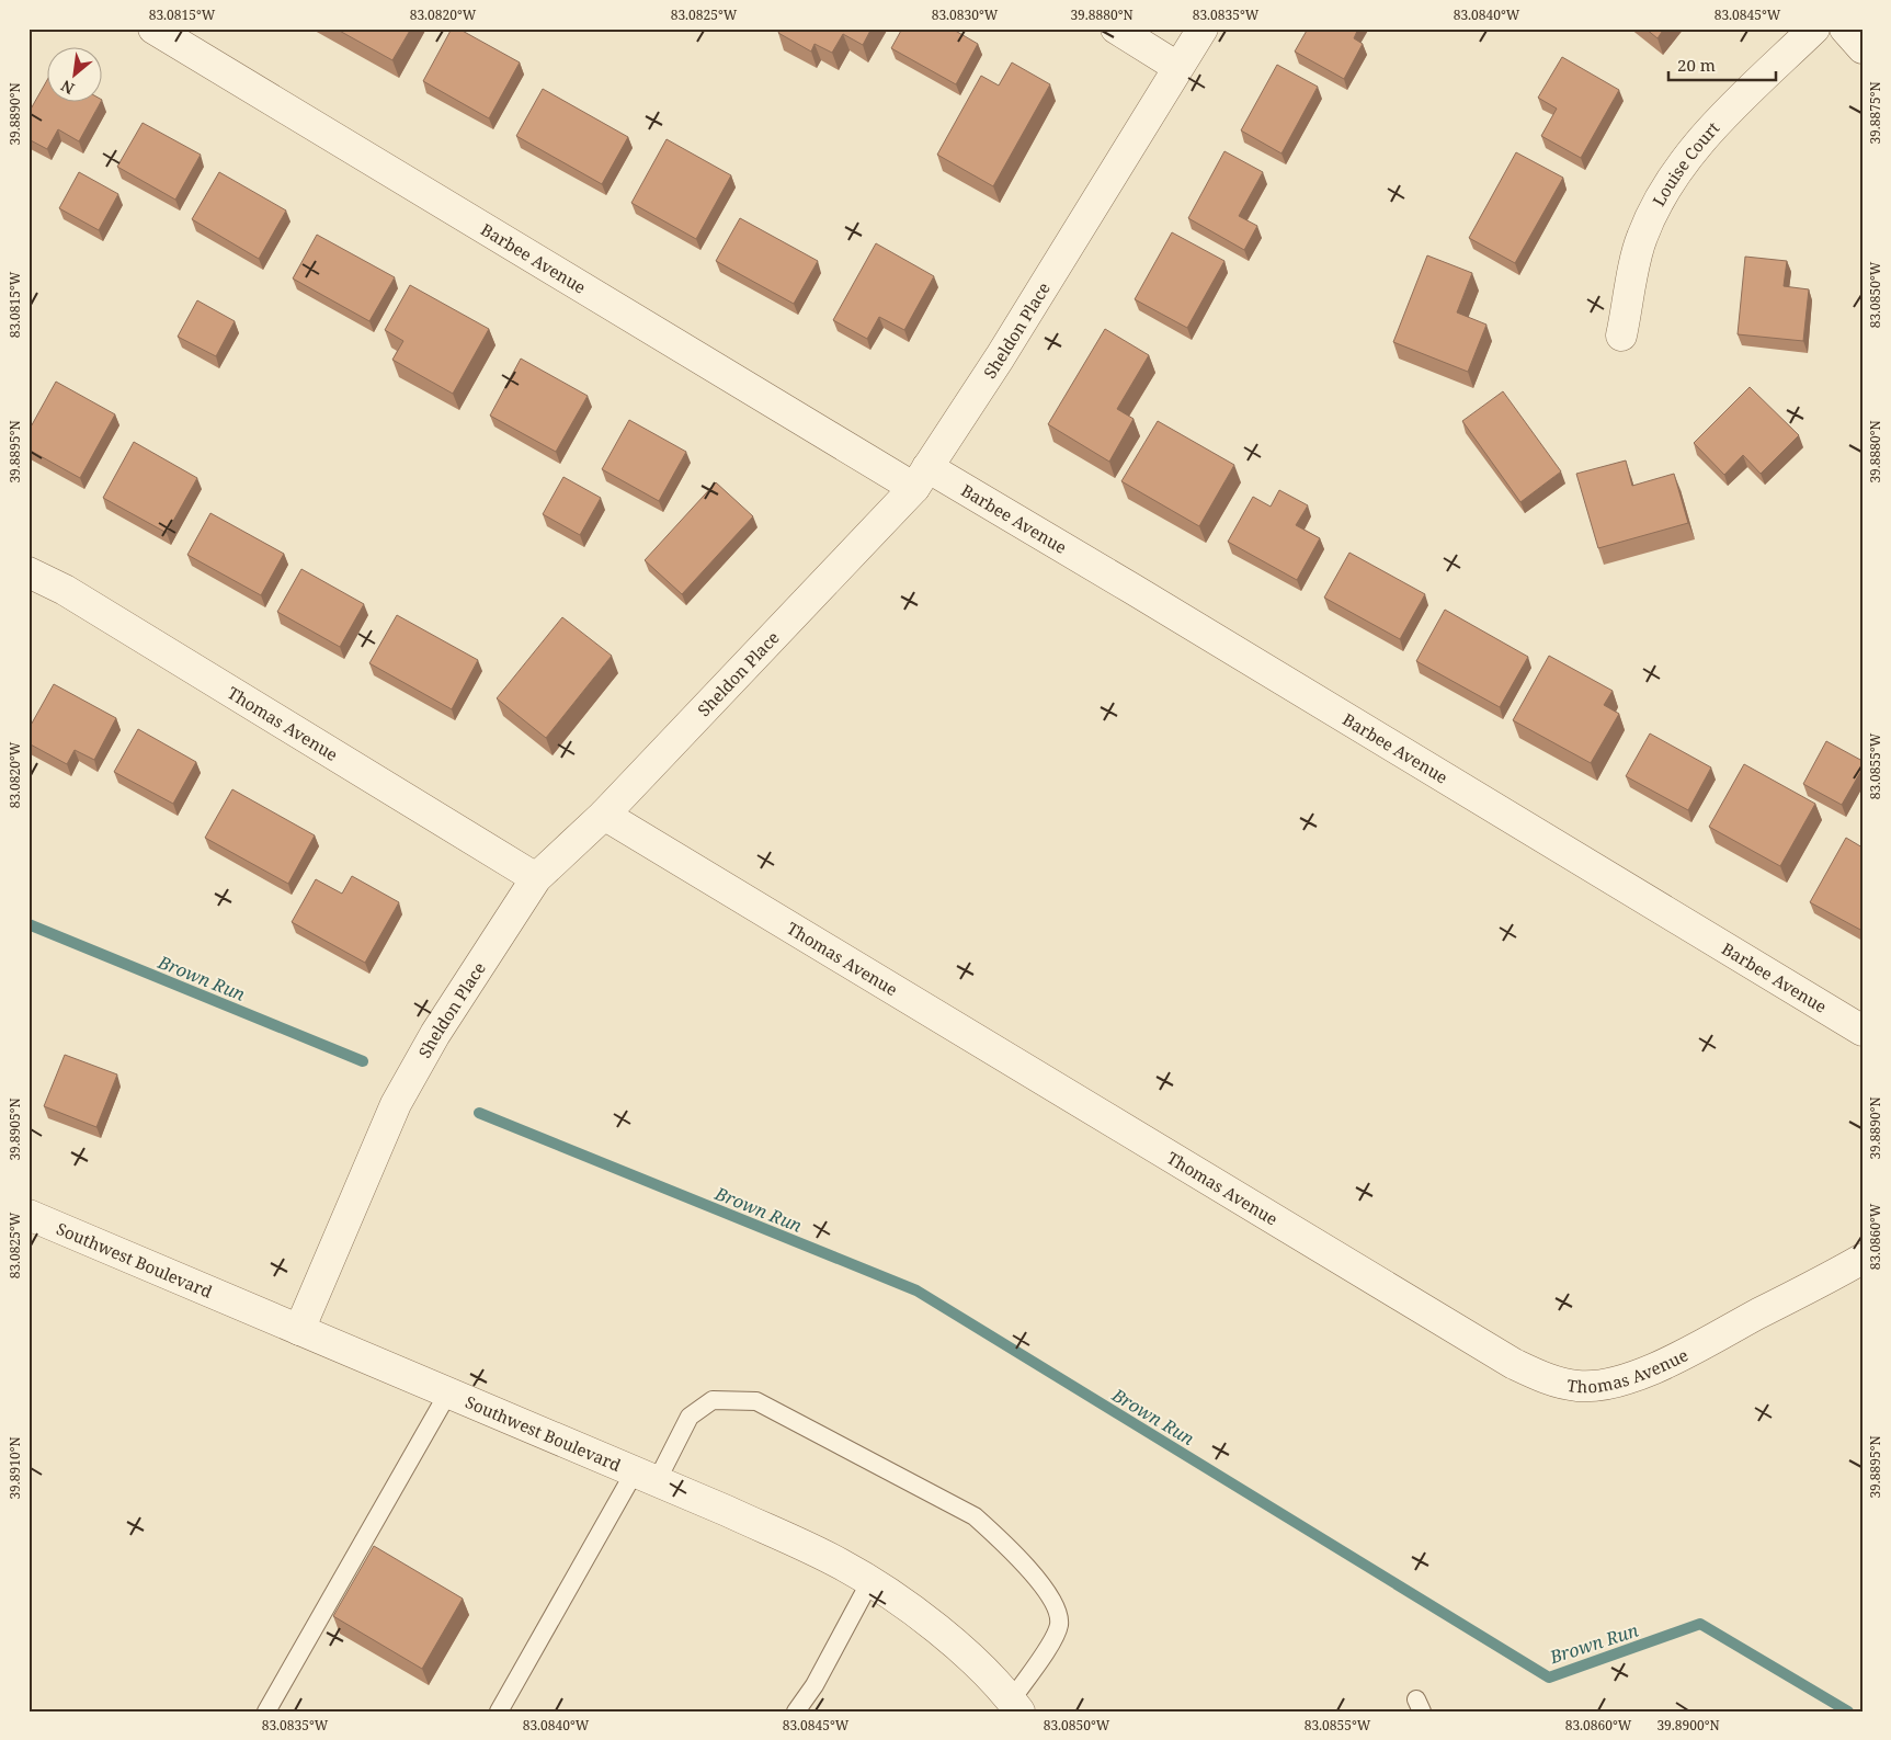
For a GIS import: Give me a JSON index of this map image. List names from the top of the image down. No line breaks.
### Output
{"streets":{"street":["Louise Court","Barbee Avenue","Sheldon Place","Thomas Avenue","Southwest Boulevard"]},"crossings":[["Barbee Avenue","Sheldon Place"],["Sheldon Place","Thomas Avenue"],["Sheldon Place","Southwest Boulevard"]],"water":["Brown Run"],"scale_bar":"20 m","north":"bottom left","coordinates":["83.0815°W","83.0820°W","83.0825°W","83.0830°W","39.8880°N","83.0835°W","83.0840°W","83.0845°W","39.8875°N","39.8890°N","83.0850°W","39.8895°N","83.0855°W","39.8905°N","83.0860°W","39.8910°N","39.8900°N"]}
